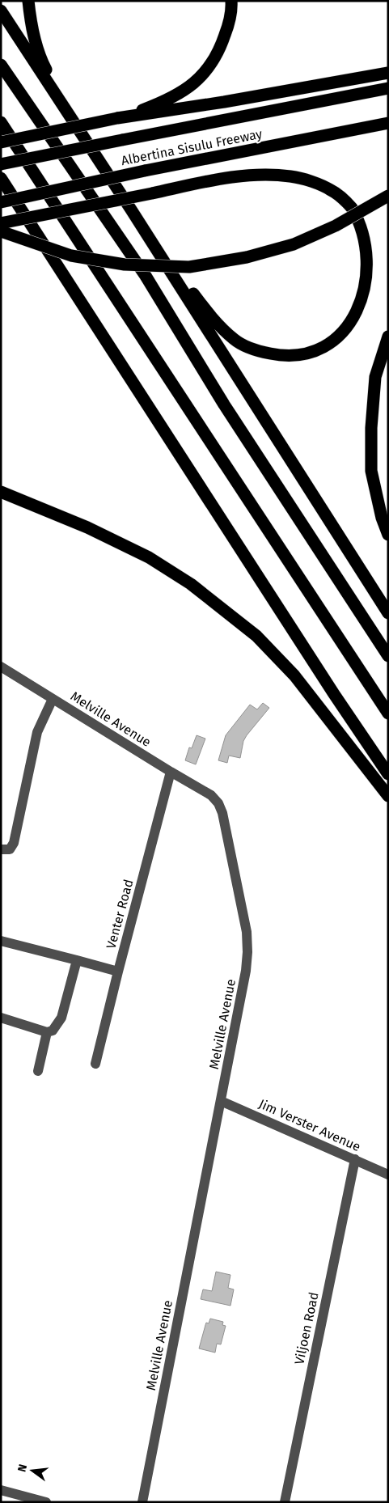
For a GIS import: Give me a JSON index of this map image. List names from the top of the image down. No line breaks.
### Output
{"streets":{"highway":["Albertina Sisulu Freeway"],"street":["Melville Avenue","Venter Road","Jim Verster Avenue","Viljoen Road"]},"crossings":[["Melville Avenue","Venter Road"],["Melville Avenue","Jim Verster Avenue"],["Jim Verster Avenue","Viljoen Road"]],"north":"left"}
